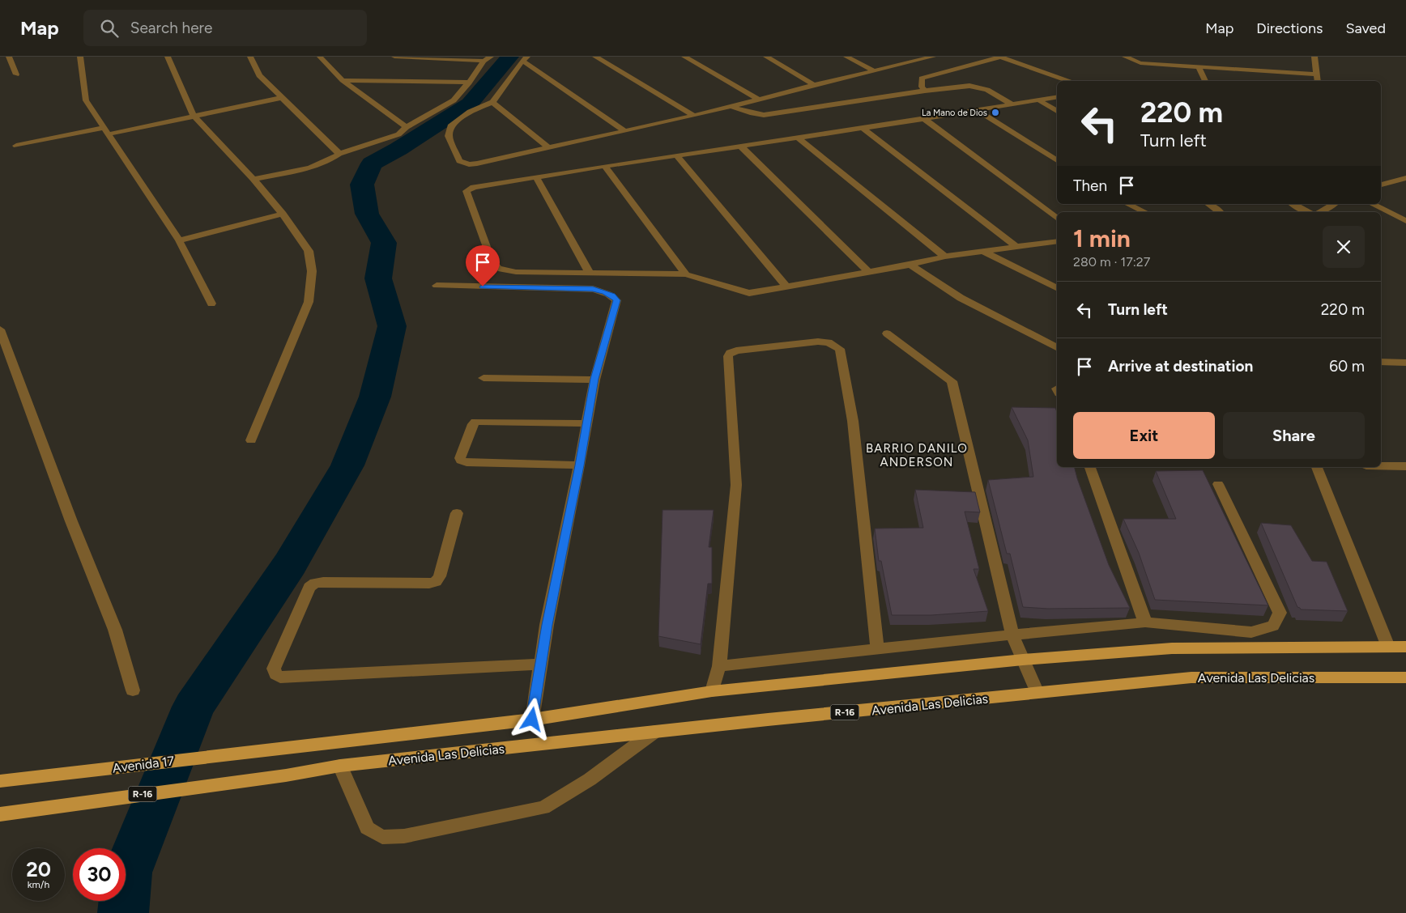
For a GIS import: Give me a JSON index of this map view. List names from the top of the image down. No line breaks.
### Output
{"streets":{"main road":["Avenida Las Delicias","R-16","Avenida 17"]},"districts":["BARRIO DANILO ANDERSON"],"places":["La Mano de Dios"],"page":{"header":"Map","search":"Search here","nav":["Map","Directions","Saved"],"turn":["220 m","Turn left"],"then":"Then","heading":["1 min","280 m · 17:27"],"list":[{"name":"Turn left","value":"220 m"},{"name":"Arrive at destination","value":"60 m"}],"buttons":["Exit","Share"],"speed":"20 km/h","limit":"30"}}
